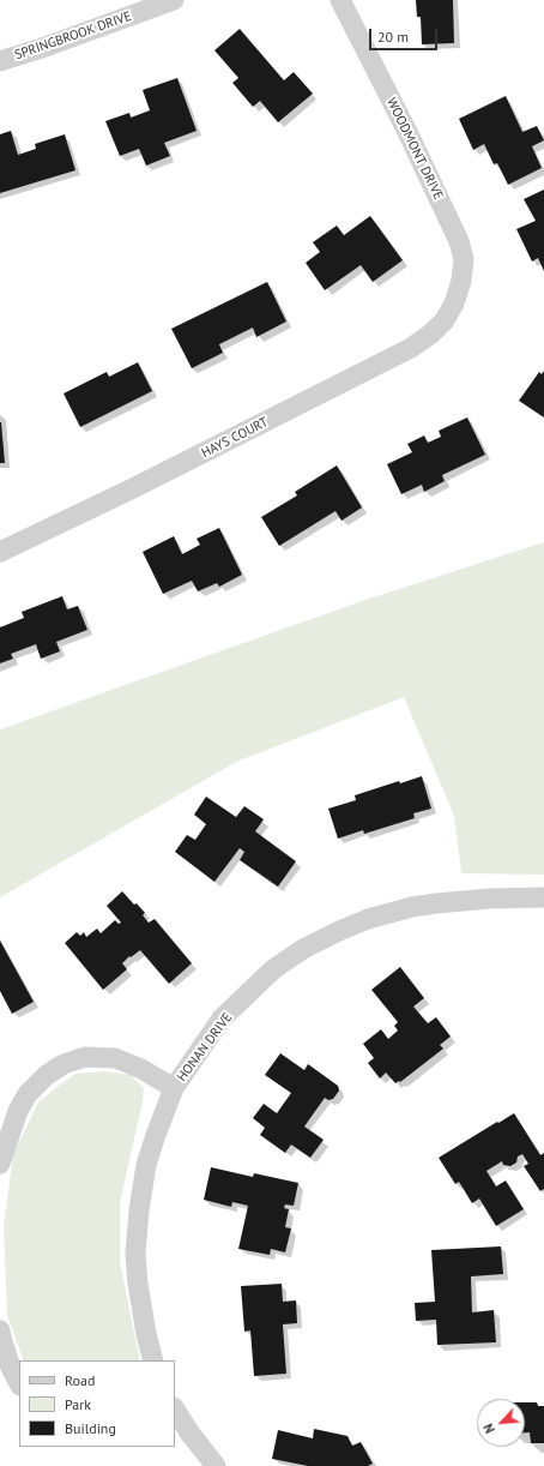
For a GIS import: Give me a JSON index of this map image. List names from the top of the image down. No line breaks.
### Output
{"streets":{"street":["SPRINGBROOK DRIVE","WOODMONT DRIVE","HAYS COURT","HONAN DRIVE"]},"crossings":[["WOODMONT DRIVE","HAYS COURT"]],"legend":["Road","Park","Building"],"scale_bar":"20 m","north":"bottom left"}
